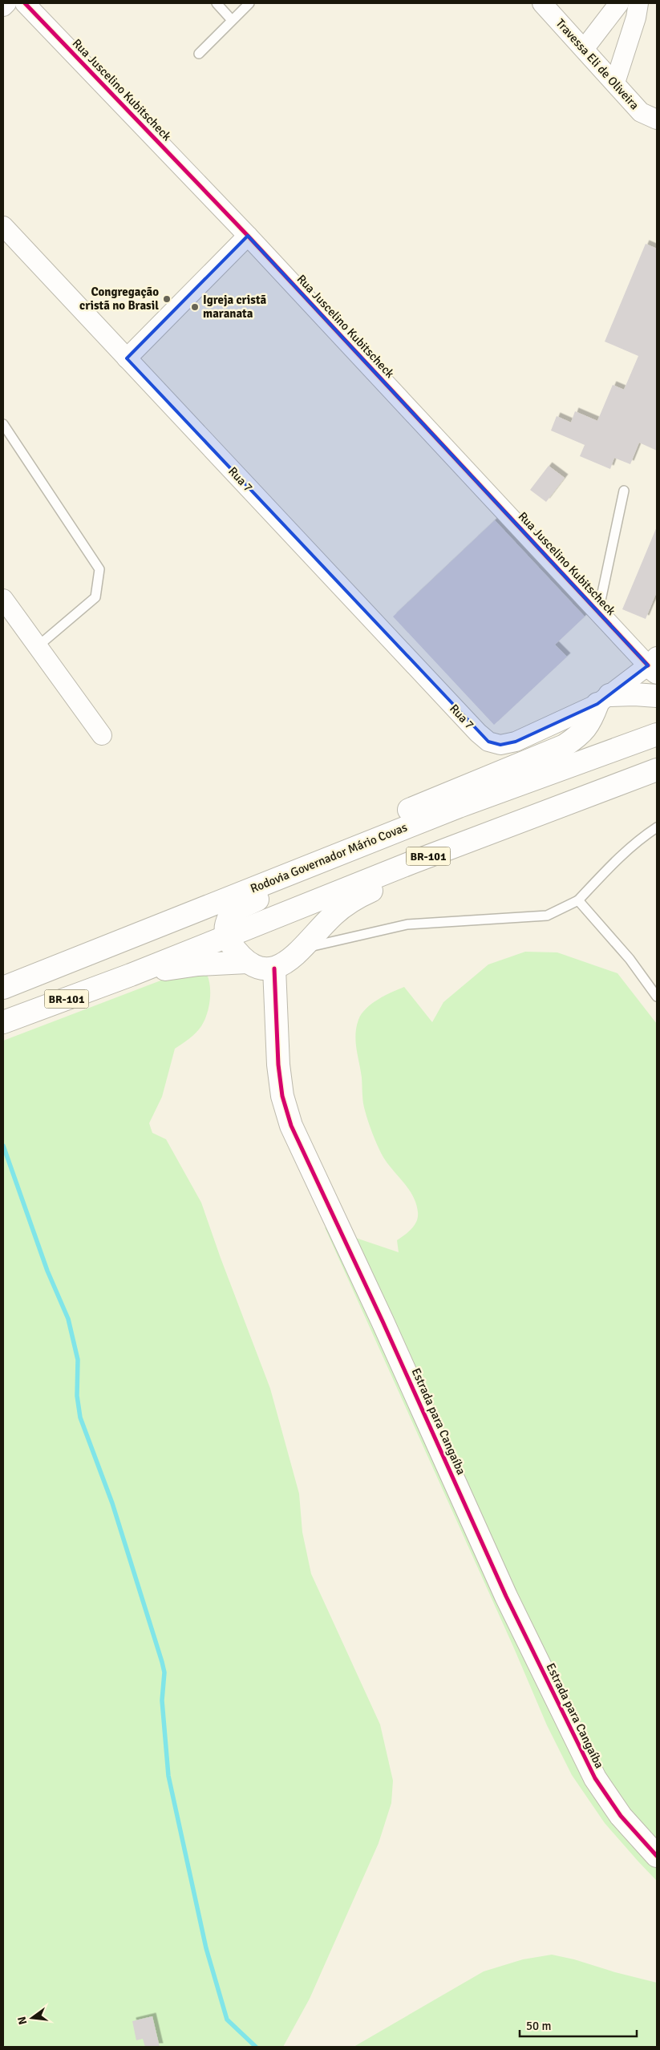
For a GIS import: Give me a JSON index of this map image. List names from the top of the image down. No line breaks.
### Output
{"streets":{"main road":["BR-101","Rodovia Governador Mário Covas","Estrada para Cangaíba"],"street":["Travessa Eli de Oliveira","Rua Juscelino Kubitscheck","Rua 7"]},"crossings":[["Rua Juscelino Kubitscheck","Rua 7"]],"places":["Congregação cristã no Brasil","Igreja cristã maranata"],"scale_bar":"50 m","north":"left"}
